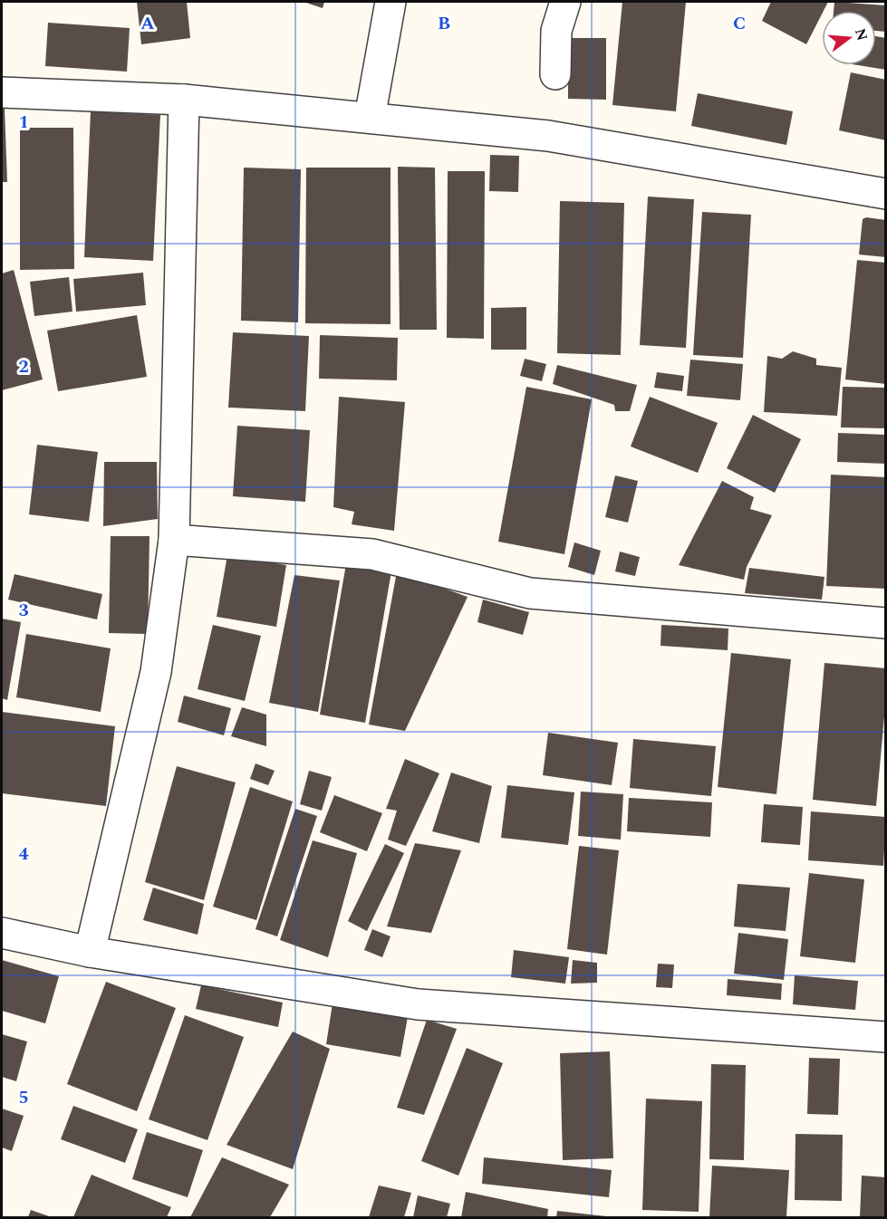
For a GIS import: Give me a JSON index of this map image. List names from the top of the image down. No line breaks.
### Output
{"north":"right","grid":{"columns":["A","B","C"],"rows":["1","2","3","4","5"]}}
